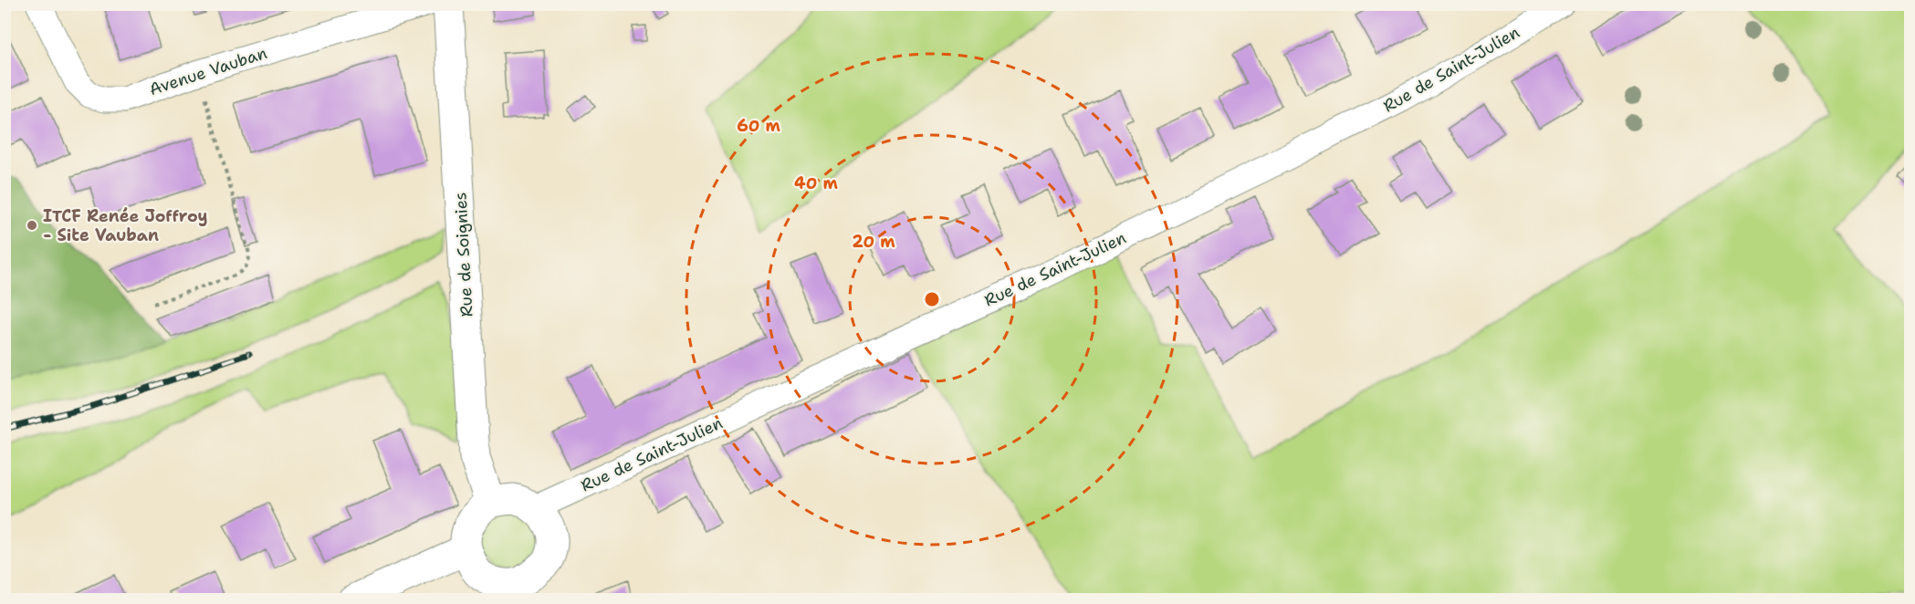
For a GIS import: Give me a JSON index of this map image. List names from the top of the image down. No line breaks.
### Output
{"streets":{"street":["Rue de Saint-Julien","Avenue Vauban","Rue de Soignies"]},"crossings":[["Rue de Saint-Julien","Rue de Soignies"]],"places":["ITCF Renée Joffroy - Site Vauban"],"rings":["60 m","40 m","20 m"]}
